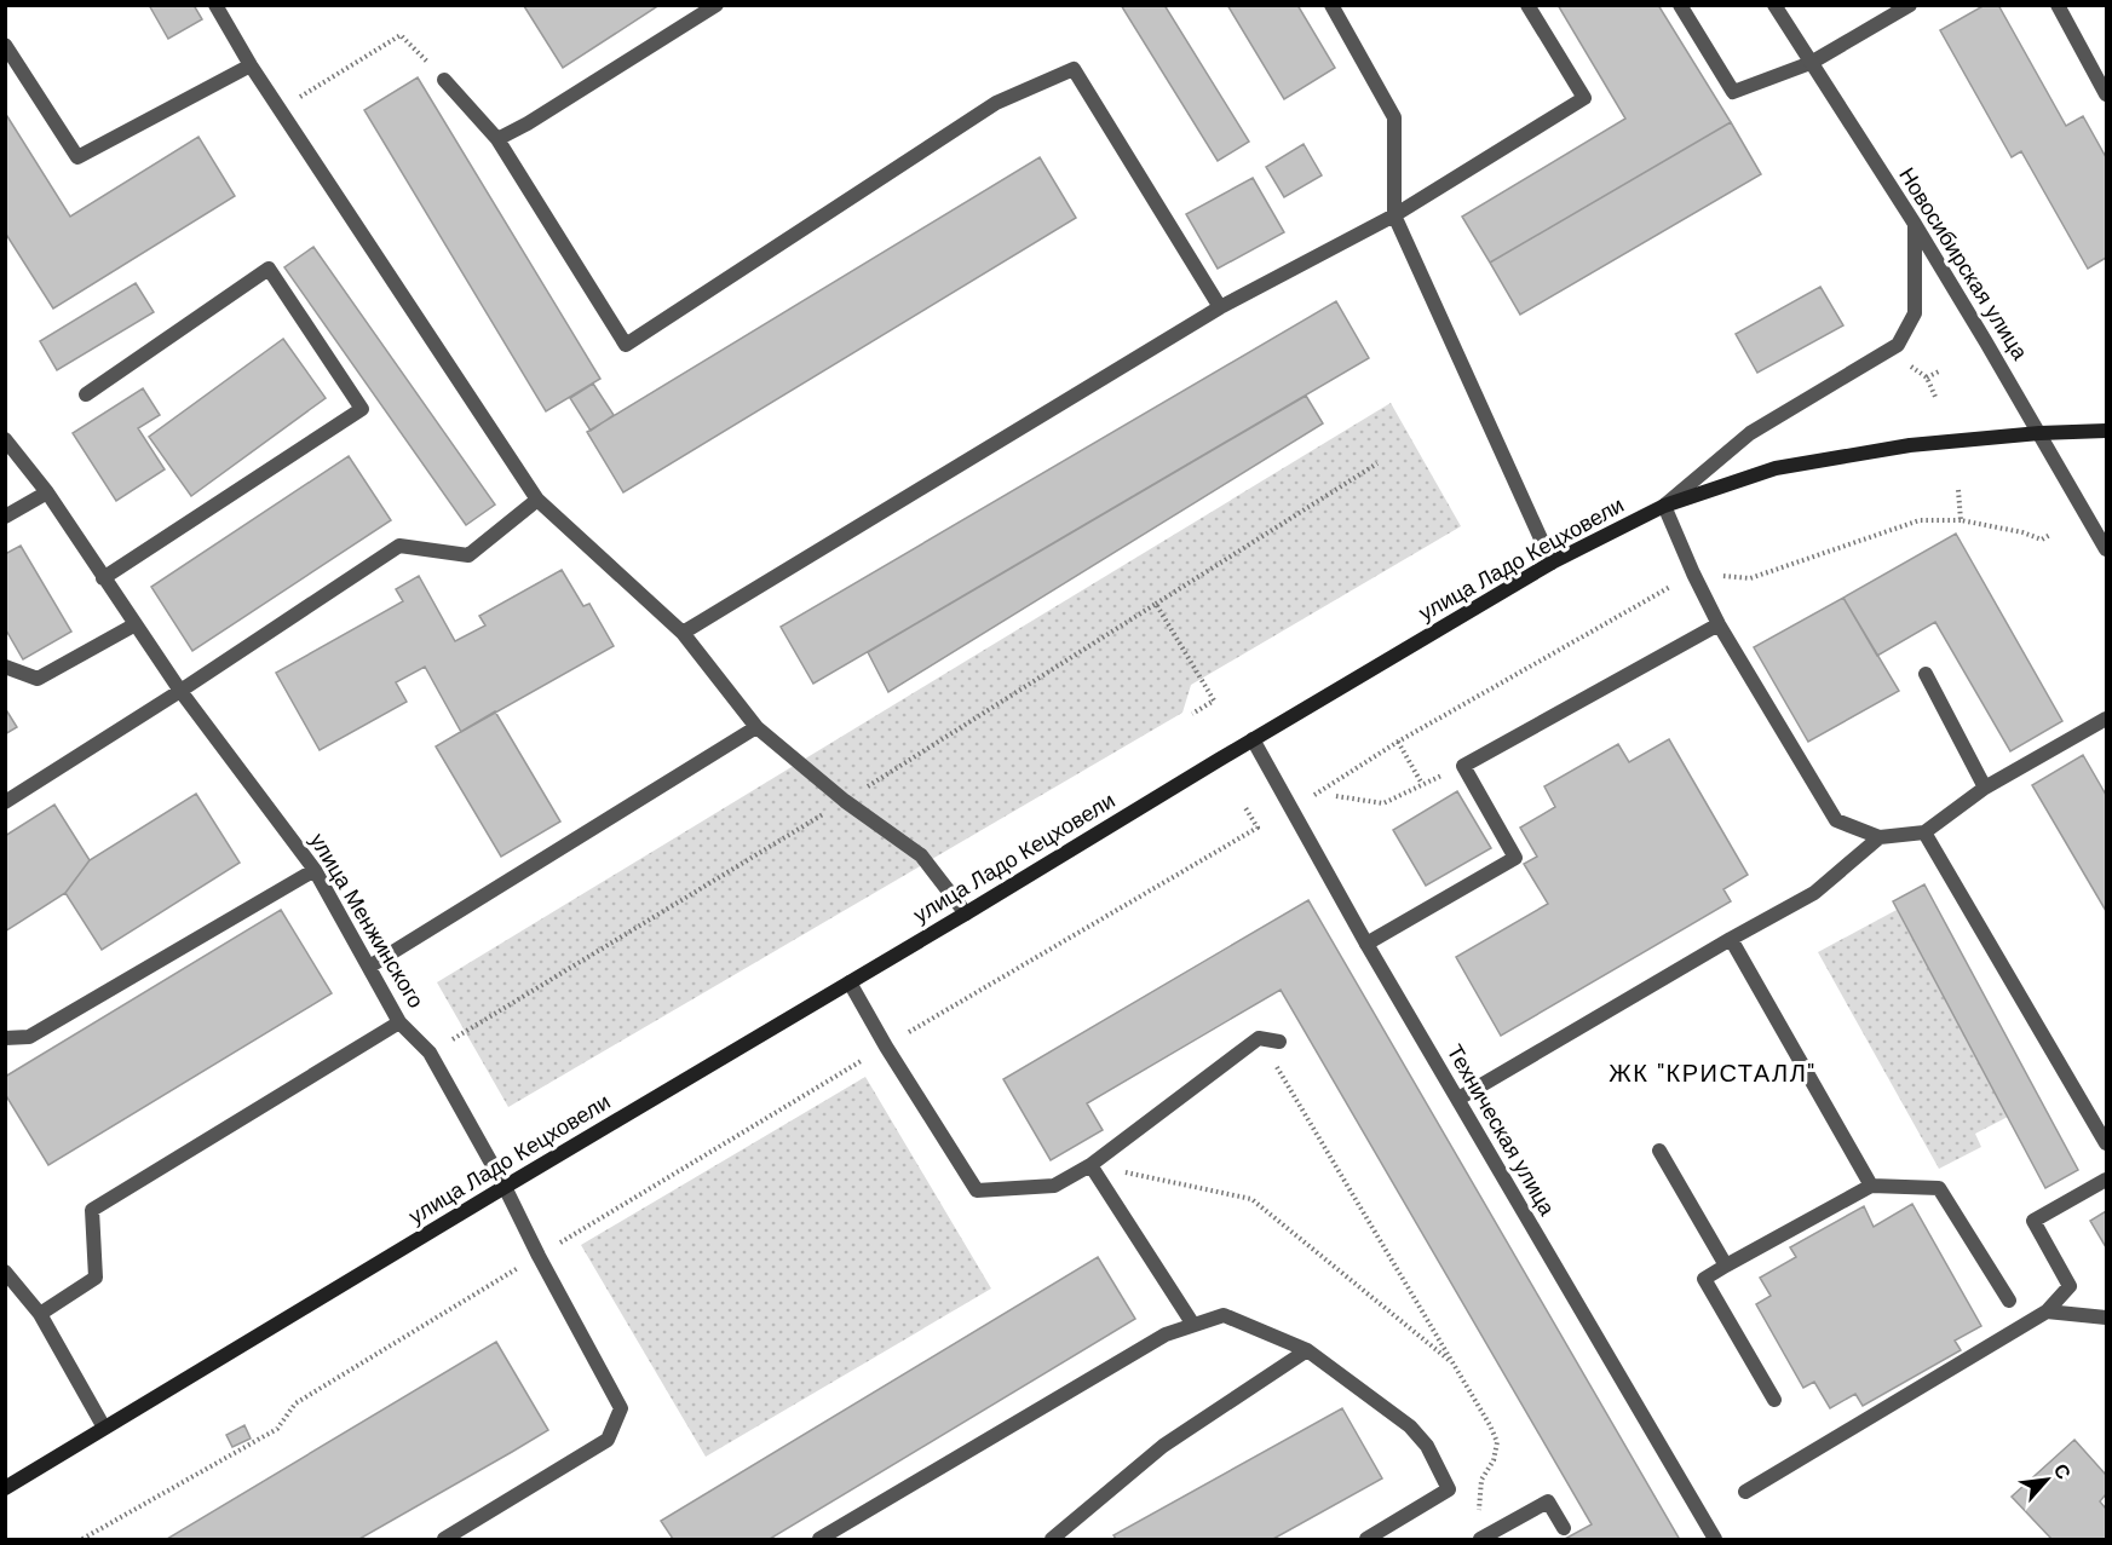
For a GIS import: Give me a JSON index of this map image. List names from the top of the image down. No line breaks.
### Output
{"streets":{"main road":["улица Ладо Кецховели"],"street":["Новосибирская улица","улица Менжинского","Техническая улица"]},"crossings":[["Новосибирская улица","улица Ладо Кецховели"],["улица Ладо Кецховели","улица Менжинского"],["улица Ладо Кецховели","Техническая улица"]],"districts":["ЖК \"КРИСТАЛЛ\""],"north":"top right"}
